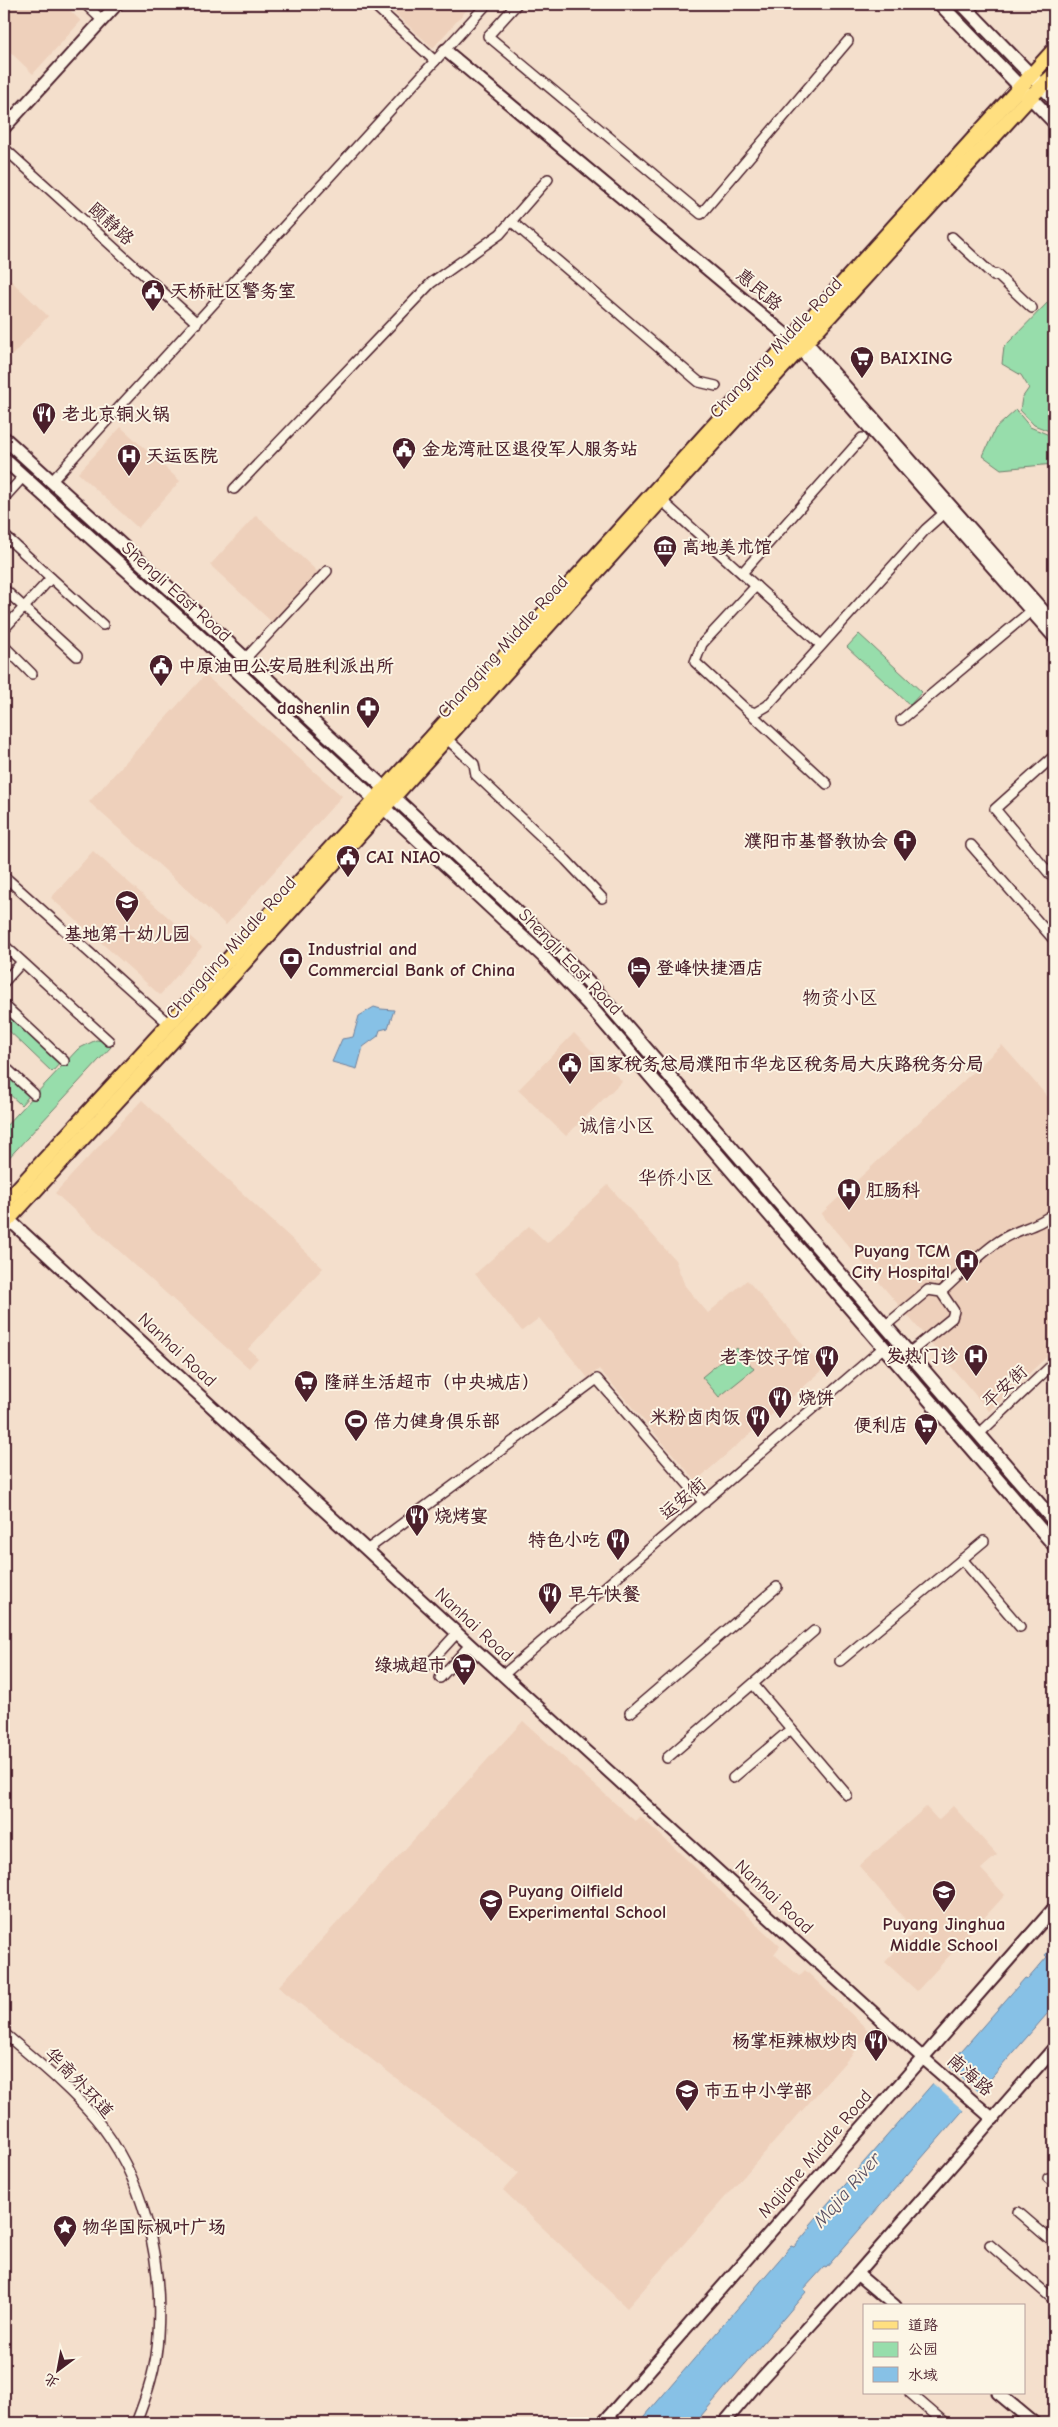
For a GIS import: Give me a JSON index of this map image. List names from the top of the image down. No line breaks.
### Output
{"streets":{"main road":["Changqing Middle Road","Shengli East Road"],"street":["颐静路","惠民路","Nanhai Road","平安街","运安街","南海路","华商外环道","Majiahe Middle Road"]},"crossings":[["惠民路","Changqing Middle Road"],["Changqing Middle Road","Shengli East Road"],["Changqing Middle Road","Nanhai Road"],["Shengli East Road","平安街"],["Shengli East Road","运安街"],["Nanhai Road","运安街"],["Nanhai Road","南海路"],["Nanhai Road","Majiahe Middle Road"],["南海路","Majiahe Middle Road"]],"districts":["物资小区","诚信小区","华侨小区"],"water":["Majia River"],"places":{"public building":["天桥社区警务室","金龙湾社区退役军人服务站","中原油田公安局胜利派出所","CAI NIAO","国家税务总局濮阳市华龙区税务局大庆路税务分局"],"supermarket":["BAIXING","隆祥生活超市（中央城店）","便利店","绿城超市"],"restaurant":["老北京铜火锅","老李饺子馆","烧饼","米粉卤肉饭","烧烤宴","特色小吃","早午快餐","杨掌柜辣椒炒肉"],"hospital":["天运医院","肛肠科","Puyang TCM City Hospital","发热门诊"],"museum":["高地美术馆"],"pharmacy":["dashenlin"],"church":["濮阳市基督教协会"],"school or university":["基地第十幼儿园","Puyang Jinghua Middle School","Puyang Oilfield Experimental School","市五中小学部"],"bank":["Industrial and Commercial Bank of China"],"hotel":["登峰快捷酒店"],"sports":["倍力健身俱乐部"],"place":["物华国际枫叶广场"]},"legend":["道路","公园","水域"],"north":"bottom left"}
